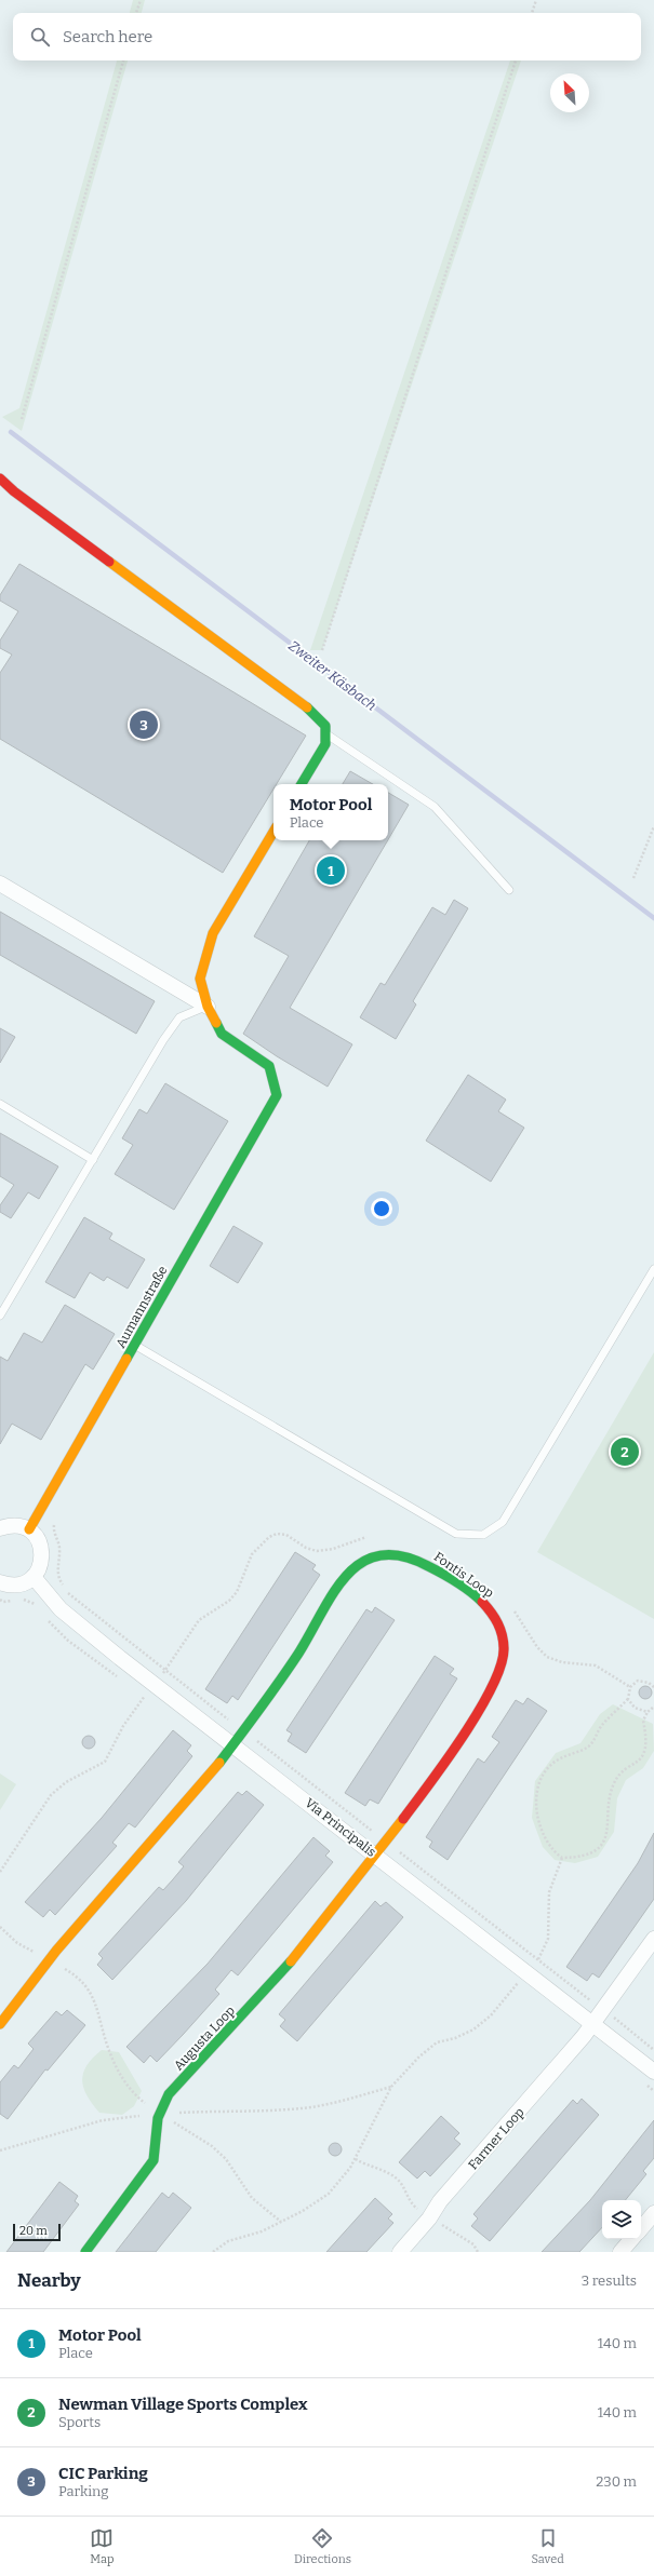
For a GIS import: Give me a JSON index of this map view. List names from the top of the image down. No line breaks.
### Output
{"streets":{"street":["Aumannstraße","Fontis Loop","Via Principalis","Augusta Loop","Farmer Loop"]},"crossings":[["Fontis Loop","Via Principalis"],["Fontis Loop","Augusta Loop"],["Via Principalis","Augusta Loop"],["Via Principalis","Farmer Loop"]],"water":["Zweiter Käsbach"],"scale_bar":"20 m","north":"top left","page":{"search":"Search here","pins":["3","1","2"],"popup":["Motor Pool","Place"],"scale":"20 m","heading":["Nearby","3 results"],"list":[{"mark":"1","name":"Motor Pool","note":"Place","value":"140 m"},{"mark":"2","name":"Newman Village Sports Complex","note":"Sports","value":"140 m"},{"mark":"3","name":"CIC Parking","note":"Parking","value":"230 m"}],"nav":["Map","Directions","Saved"]}}
